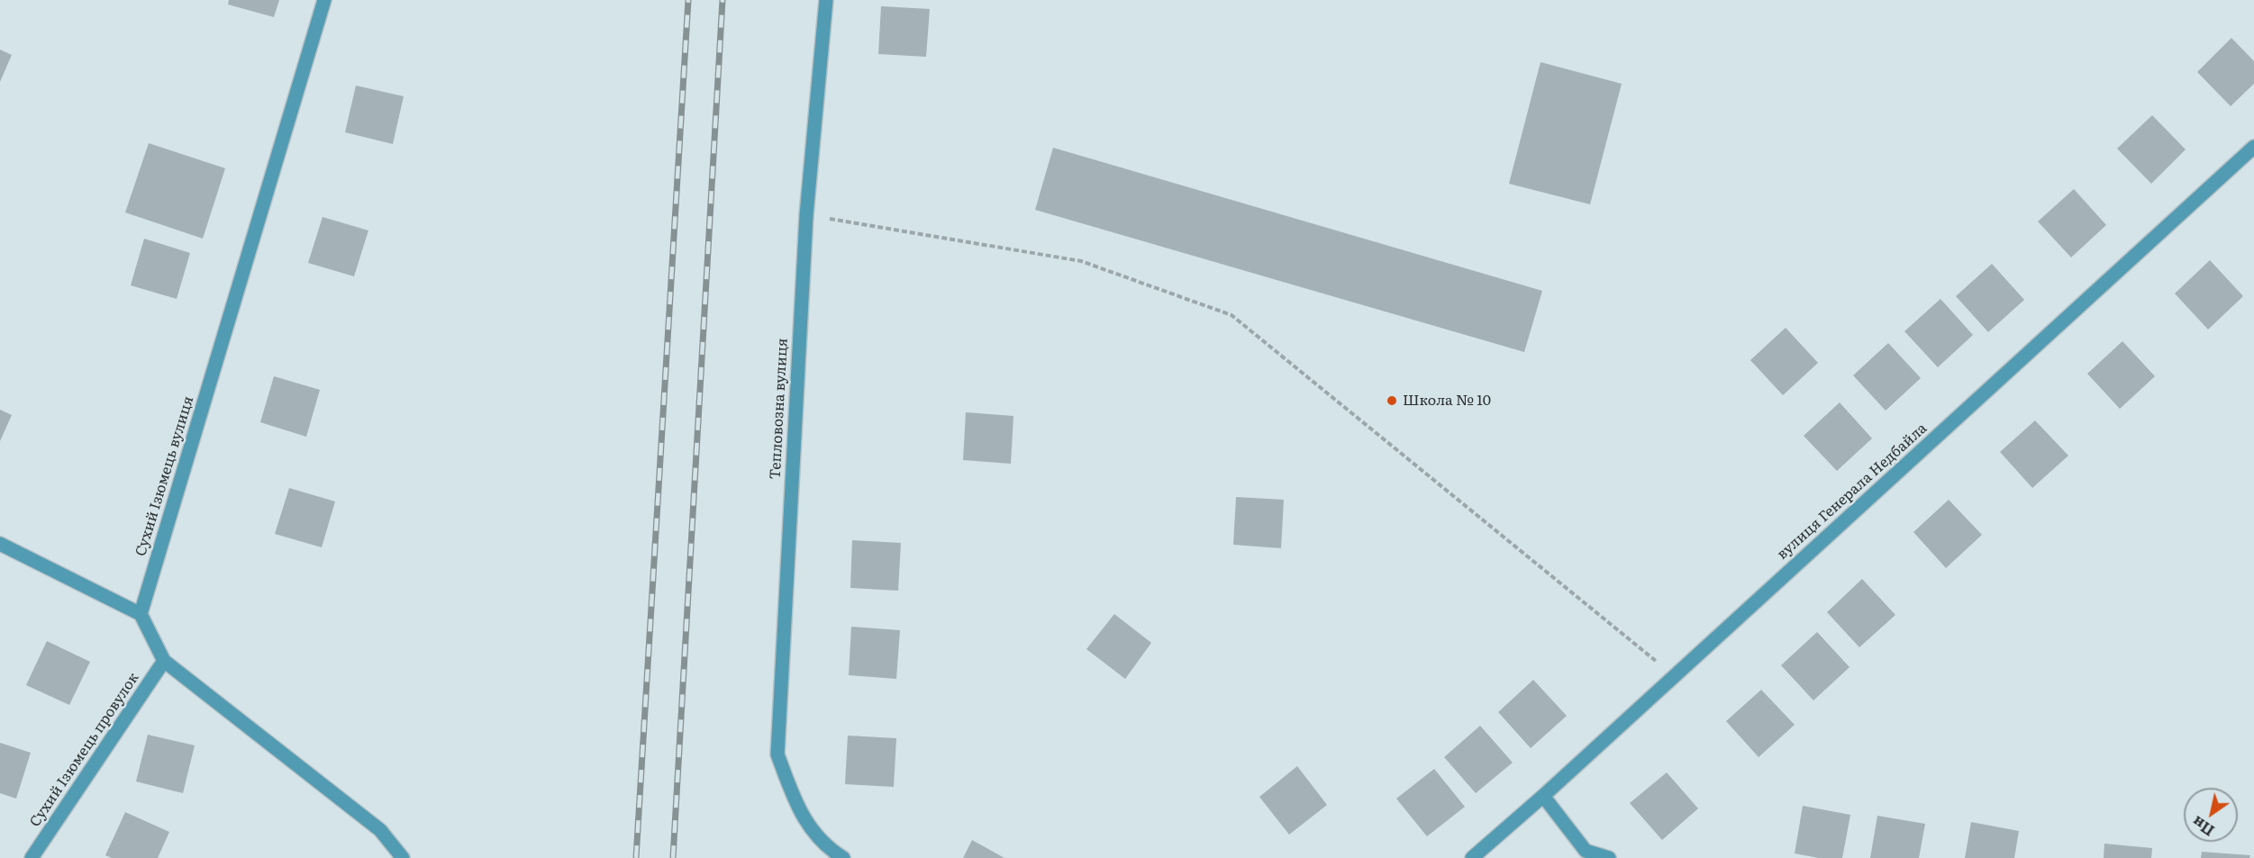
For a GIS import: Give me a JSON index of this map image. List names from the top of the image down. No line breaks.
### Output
{"streets":{"street":["Тепловозна вулиця","Сухий Ізюмець вулиця","вулиця Генерала Недбайла","Сухий Ізюмець провулок"]},"places":["Школа № 10"],"north":"bottom left"}
